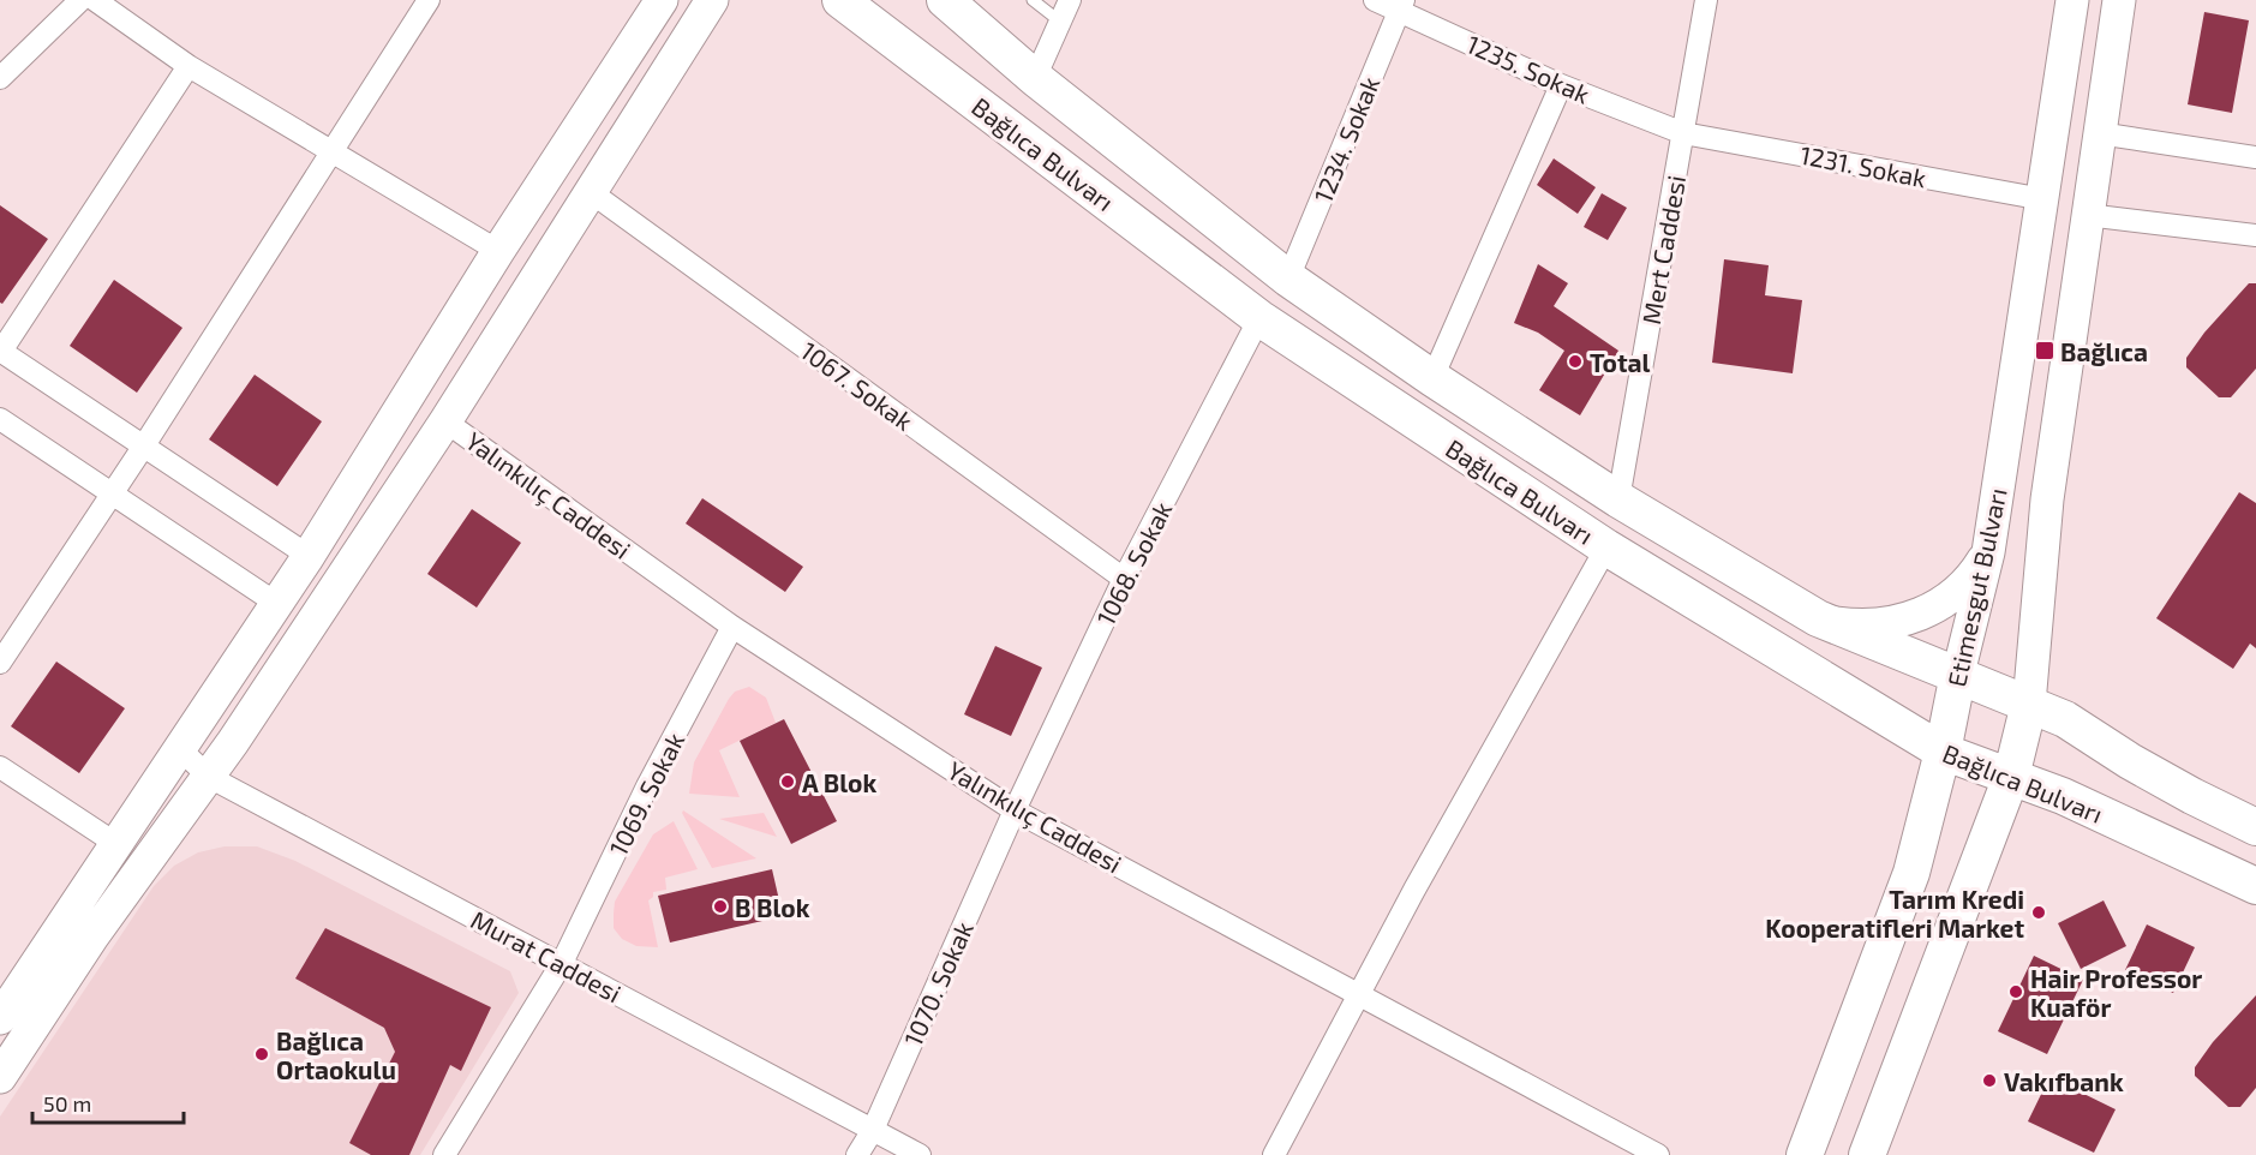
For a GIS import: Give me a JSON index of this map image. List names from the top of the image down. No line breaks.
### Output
{"streets":{"main road":["Bağlıca Bulvarı","Etimesgut Bulvarı"],"street":["1235. Sokak","1234. Sokak","1231. Sokak","Mert Caddesi","1067. Sokak","Yalınkılıç Caddesi","1068. Sokak","1069. Sokak","Murat Caddesi","1070. Sokak"]},"crossings":[["1235. Sokak","1234. Sokak"],["1235. Sokak","1231. Sokak"],["1235. Sokak","Mert Caddesi"],["1234. Sokak","Bağlıca Bulvarı"],["Bağlıca Bulvarı","Mert Caddesi"],["Bağlıca Bulvarı","1068. Sokak"],["Bağlıca Bulvarı","Etimesgut Bulvarı"],["1231. Sokak","Mert Caddesi"],["1231. Sokak","Etimesgut Bulvarı"],["1067. Sokak","1068. Sokak"],["Yalınkılıç Caddesi","1068. Sokak"],["Yalınkılıç Caddesi","1069. Sokak"],["Yalınkılıç Caddesi","1070. Sokak"],["1068. Sokak","1070. Sokak"],["1069. Sokak","Murat Caddesi"],["Murat Caddesi","1070. Sokak"]],"places":{"transit":["Bağlıca"],"other":["Total","A Blok","B Blok","Tarım Kredi Kooperatifleri Market","Hair Professor Kuaför","Bağlıca Ortaokulu","Vakıfbank"]},"scale_bar":"50 m"}
